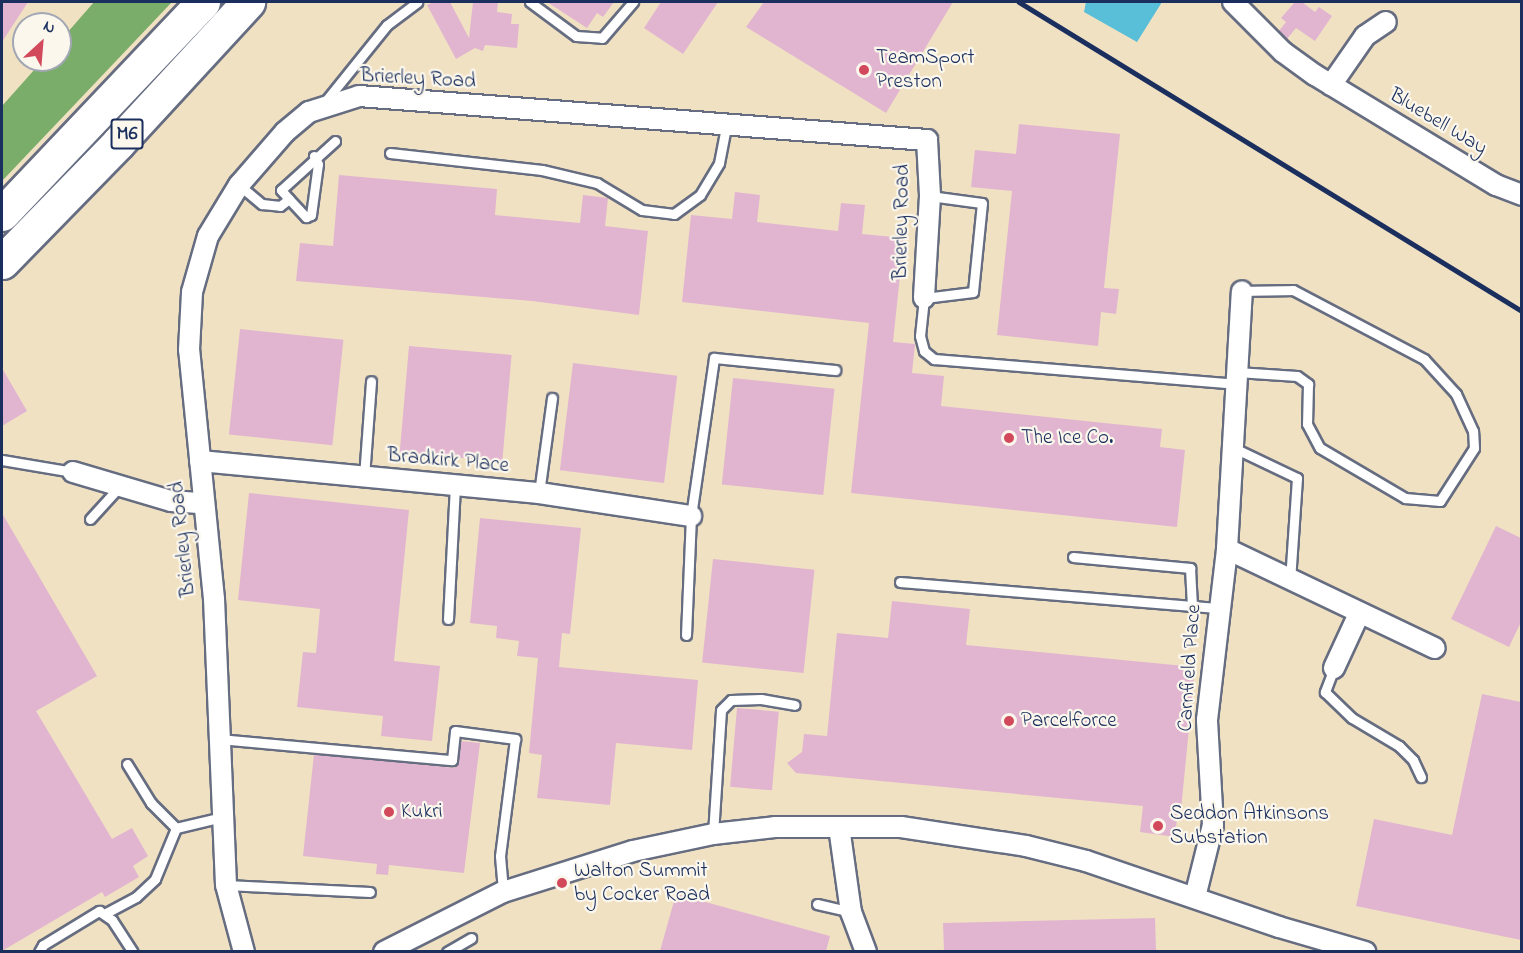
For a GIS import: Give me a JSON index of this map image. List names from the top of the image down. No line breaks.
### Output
{"streets":{"highway":["M6"],"street":["Brierley Road","Bluebell Way","Bradkirk Place","Carnfield Place"]},"crossings":[["Brierley Road","Bradkirk Place"]],"places":["TeamSport Preston","The Ice Co.","Parcelforce","Kukri","Seddon Atkinsons Substation","Walton Summit by Cocker Road"],"north":"top right"}
